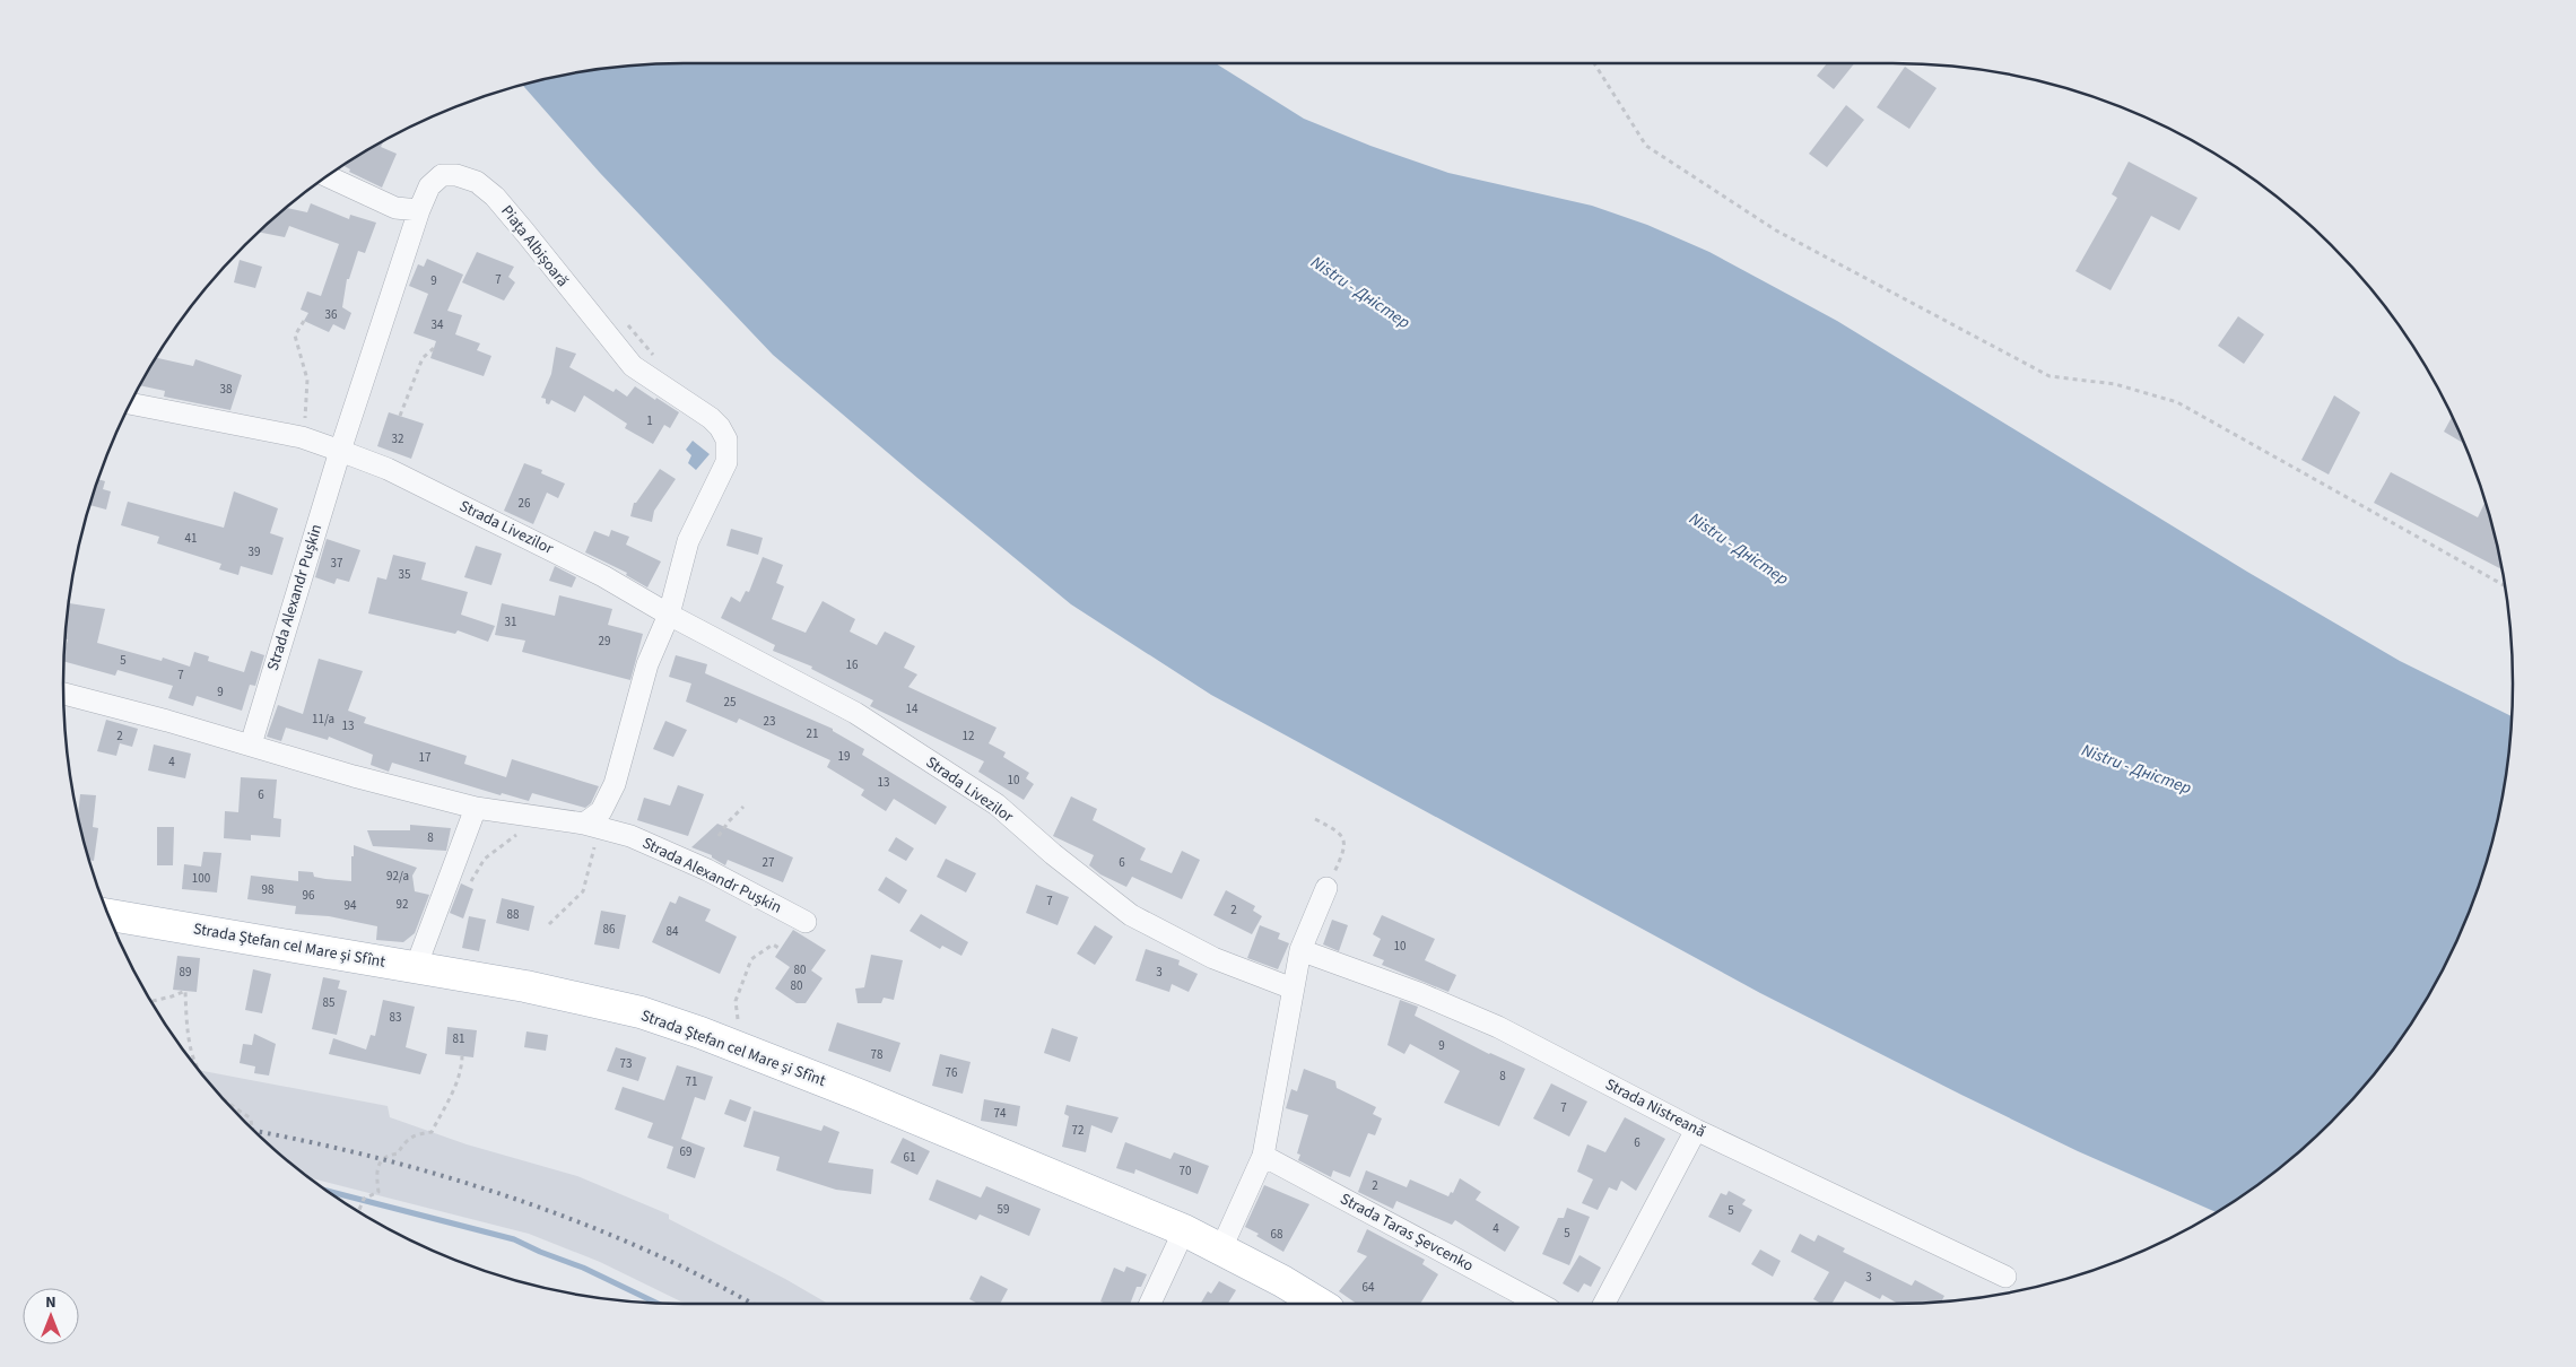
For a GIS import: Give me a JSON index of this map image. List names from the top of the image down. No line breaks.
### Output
{"streets":{"main road":["Strada Ştefan cel Mare şi Sfînt"],"street":["Piața Albișoară","Strada Livezilor","Strada Alexandr Pușkin","Strada Nistreană","Strada Taras Șevcenko"]},"crossings":[["Piața Albișoară","Strada Livezilor"],["Strada Livezilor","Strada Alexandr Pușkin"]],"water":["Nistru - Дністер"],"house_numbers":["7","9","36","34","38","1","32","26","41","39","37","35","31","29","5","16","7","9","25","14","11/a","23","13","21","2","12","19","17","4","10","13","6","8","27","6","92/a","100","98","96","7","92","94","2","88","86","84","10","80","89","3","80","85","83","81","9","78","73","76","8","71","7","74","72","6","69","61","70","2","59","5","4","5","68","3","64"],"north":"top"}
